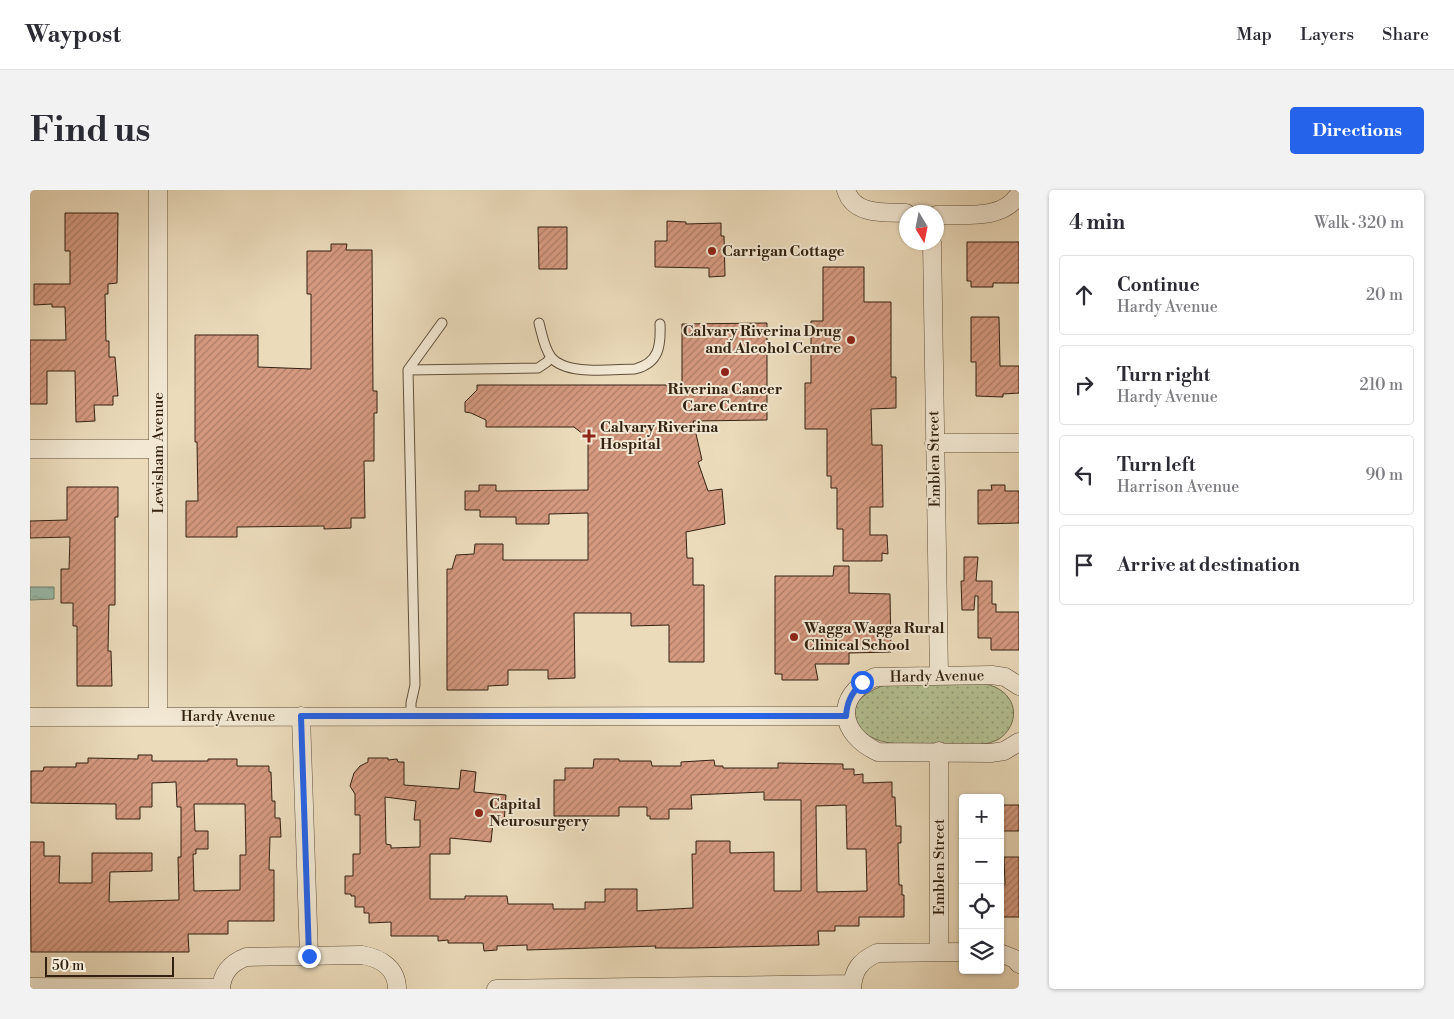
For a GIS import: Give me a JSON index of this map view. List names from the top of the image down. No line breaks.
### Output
{"streets":{"street":["Lewisham Avenue","Emblen Street","Hardy Avenue"]},"crossings":[["Lewisham Avenue","Hardy Avenue"],["Emblen Street","Hardy Avenue"]],"places":{"other":["Carrigan Cottage","Calvary Riverina Drug and Alcohol Centre","Riverina Cancer Care Centre","Wagga Wagga Rural Clinical School","Capital Neurosurgery"],"health":["Calvary Riverina Hospital"]},"scale_bar":"50 m","north":"bottom","page":{"header":"Waypost","nav":["Map","Layers","Share"],"buttons":"Directions","title":"Find us","heading":["4 min","Walk · 320 m"],"list":[["Continue","Hardy Avenue","20 m"],["Turn right","Hardy Avenue","210 m"],["Turn left","Harrison Avenue","90 m"],"Arrive at destination"],"map_buttons":["+","−"],"scale":"50 m"}}
